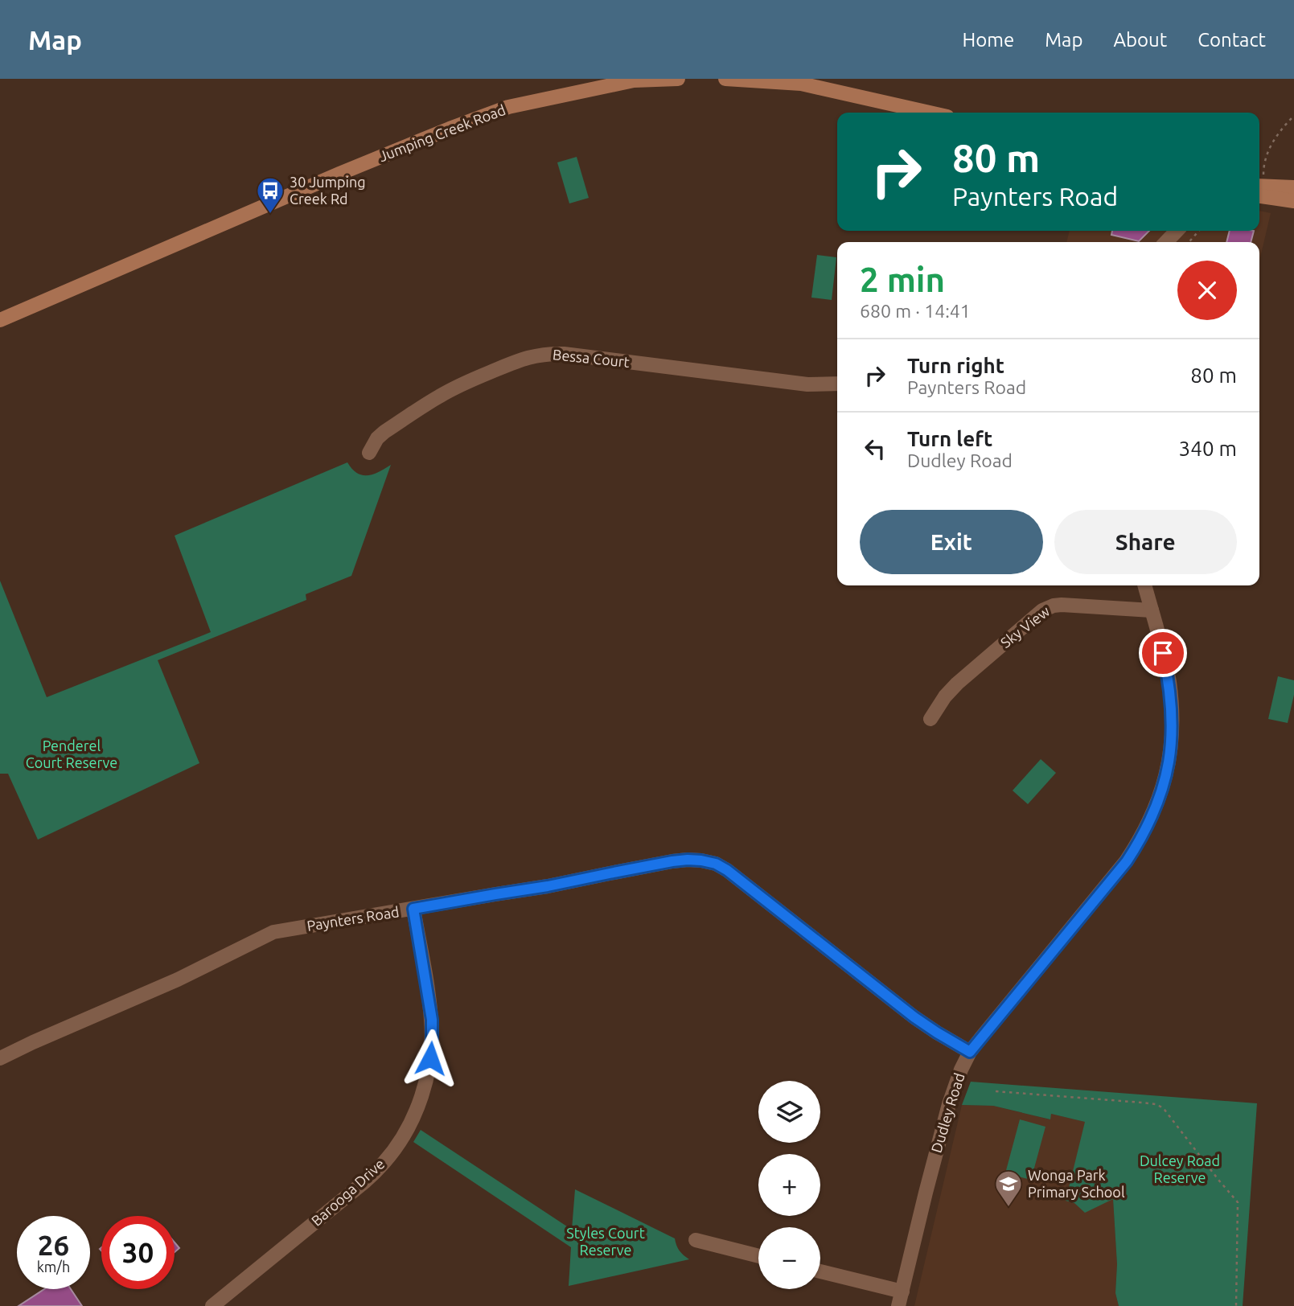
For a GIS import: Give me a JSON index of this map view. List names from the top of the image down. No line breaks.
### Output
{"streets":{"main road":["Jumping Creek Road"],"street":["Bessa Court","Sky View","Paynters Road","Dudley Road","Barooga Drive"]},"crossings":[["Sky View","Dudley Road"],["Paynters Road","Dudley Road"],["Paynters Road","Barooga Drive"]],"parks":["Penderel Court Reserve","Dulcey Road Reserve","Styles Court Reserve"],"places":{"bus stop":["30 Jumping Creek Rd"],"school or university":["Wonga Park Primary School"]},"page":{"header":"Map","nav":["Home","Map","About","Contact"],"turn":["80 m","Paynters Road"],"heading":["2 min","680 m · 14:41"],"list":[{"name":"Turn right","note":"Paynters Road","value":"80 m"},{"name":"Turn left","note":"Dudley Road","value":"340 m"}],"buttons":["Exit","Share"],"map_buttons":["+","−"],"speed":"26 km/h","limit":"30"}}
